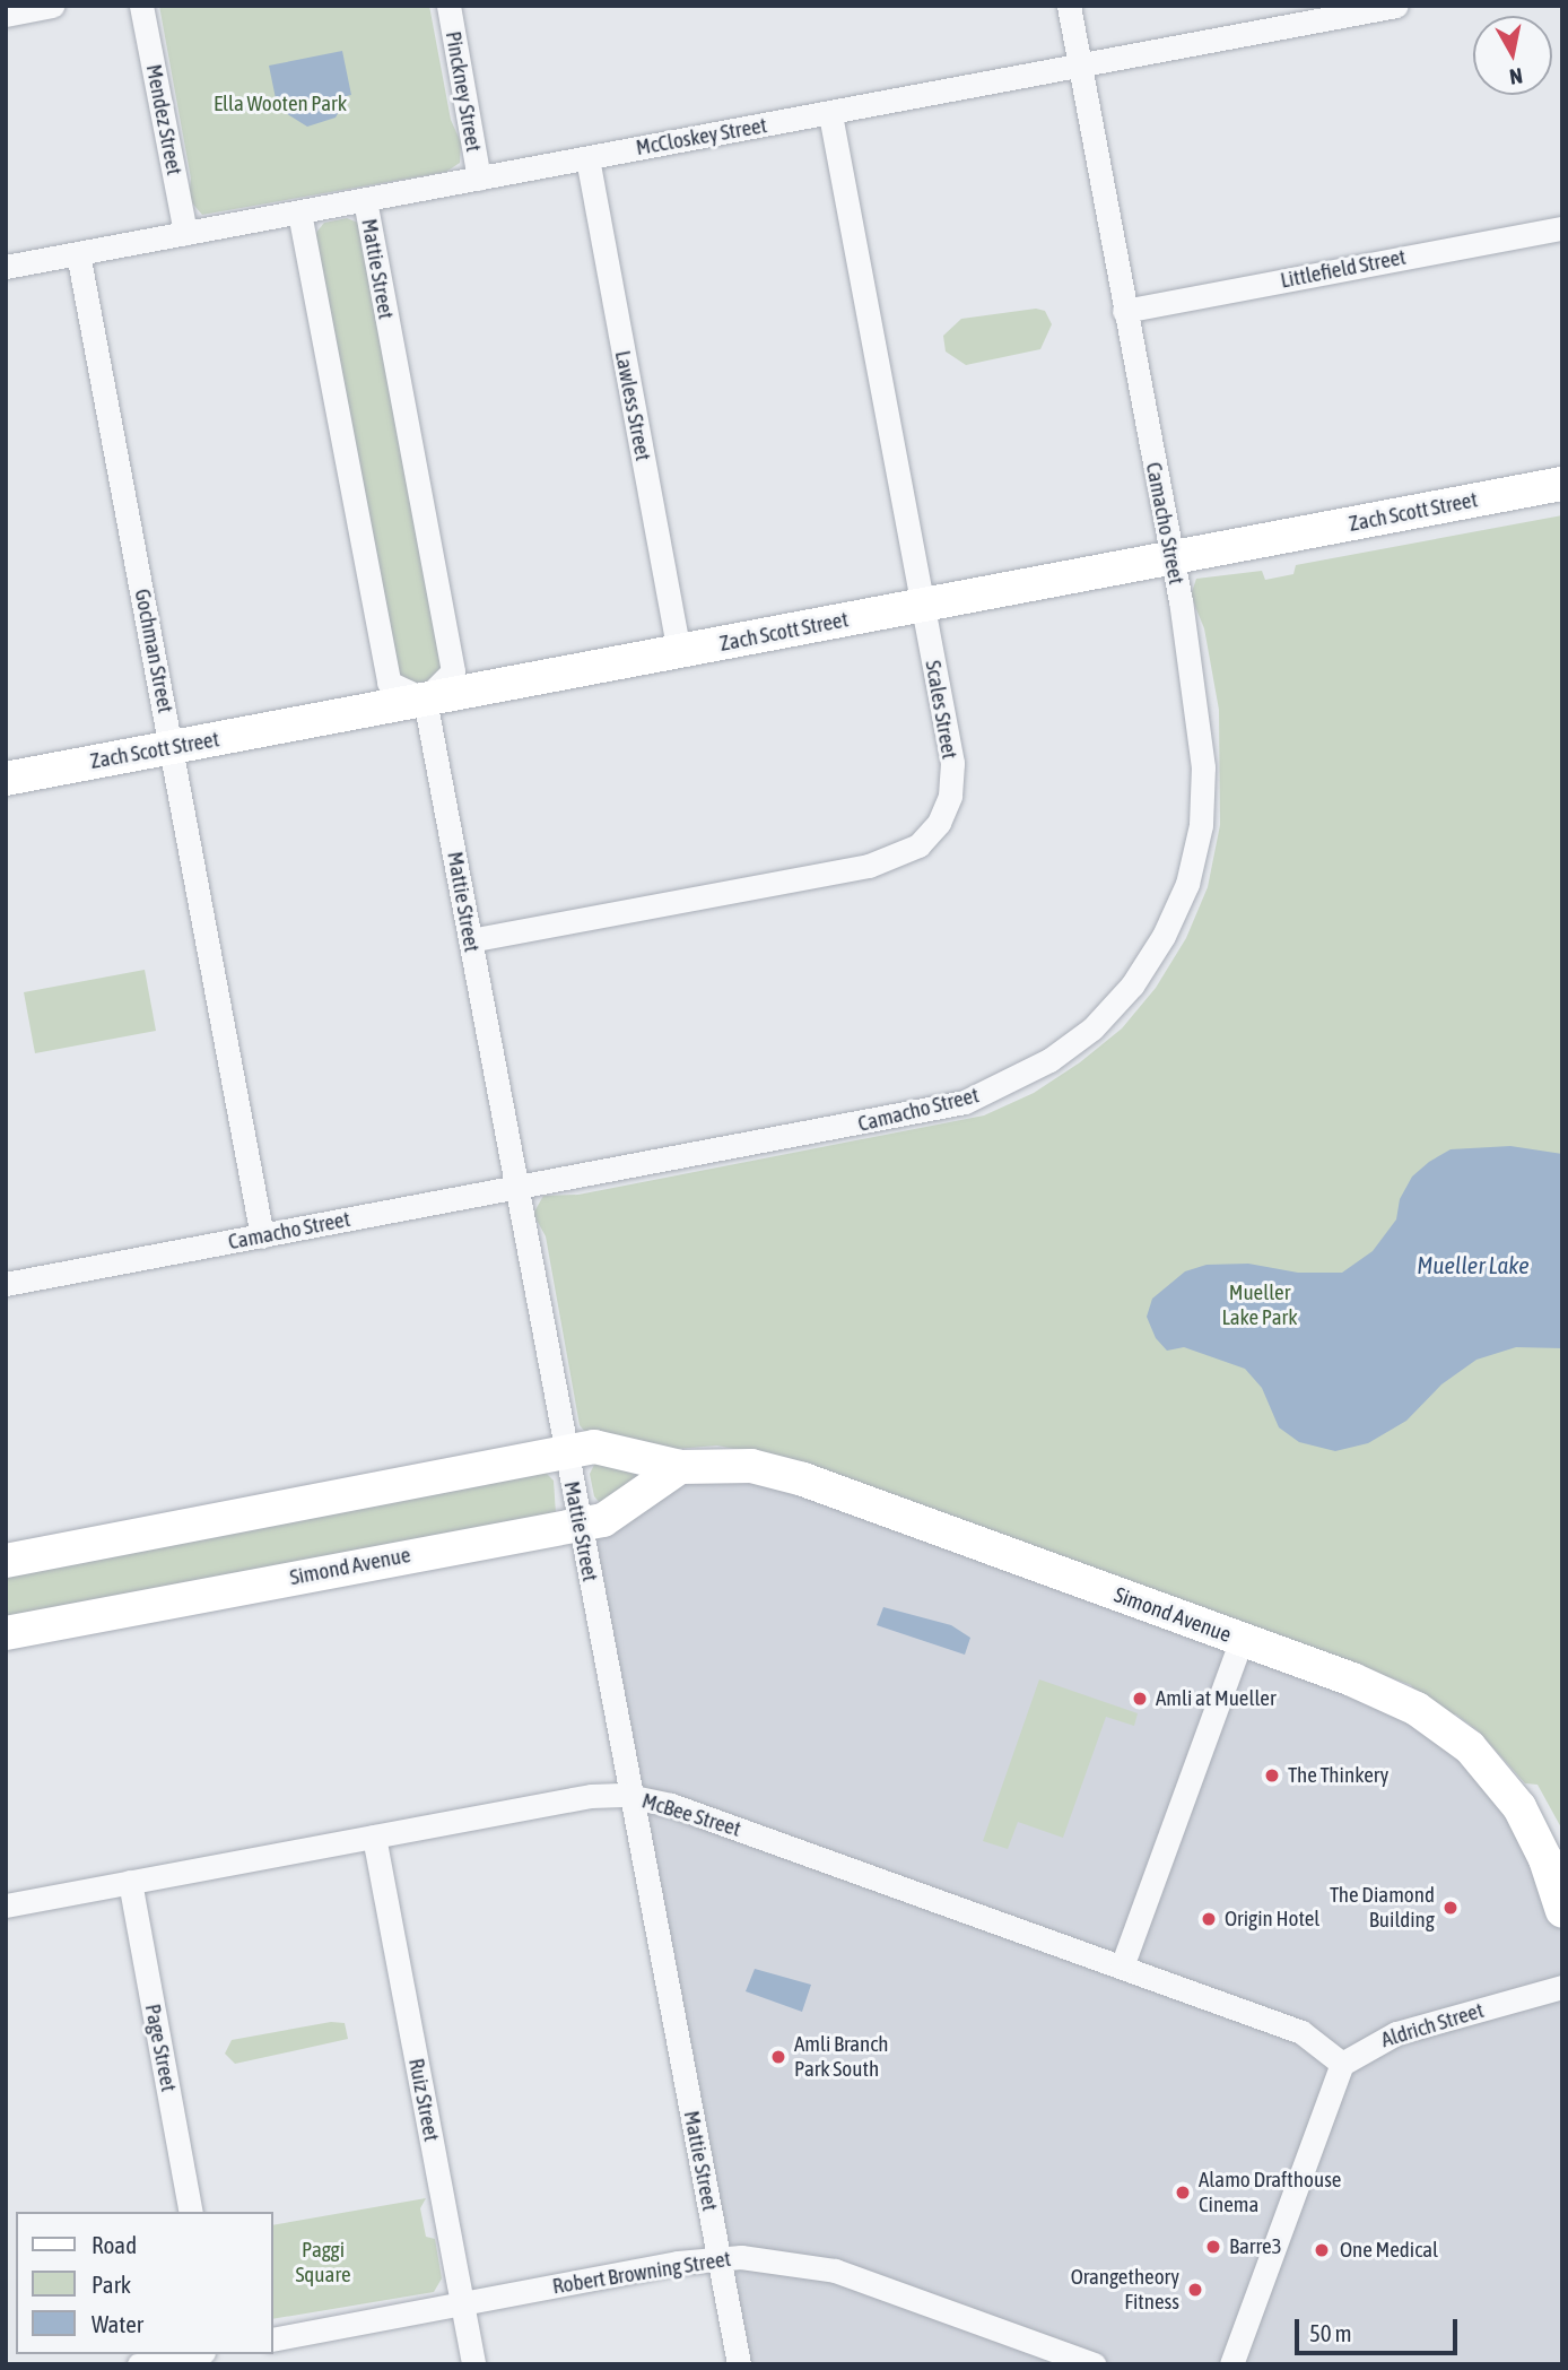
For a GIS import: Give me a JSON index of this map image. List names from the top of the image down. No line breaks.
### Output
{"streets":{"street":["Pinckney Street","Mendez Street","McCloskey Street","Mattie Street","Littlefield Street","Lawless Street","Zach Scott Street","Camacho Street","Gochman Street","Scales Street","Simond Avenue","McBee Street","Aldrich Street","Page Street","Ruiz Street","Robert Browning Street"]},"crossings":[["Pinckney Street","McCloskey Street"],["Mendez Street","McCloskey Street"],["McCloskey Street","Mattie Street"],["McCloskey Street","Lawless Street"],["McCloskey Street","Camacho Street"],["McCloskey Street","Gochman Street"],["McCloskey Street","Scales Street"],["Mattie Street","Zach Scott Street"],["Mattie Street","Camacho Street"],["Mattie Street","Scales Street"],["Mattie Street","Simond Avenue"],["Mattie Street","McBee Street"],["Mattie Street","Robert Browning Street"],["Littlefield Street","Camacho Street"],["Lawless Street","Zach Scott Street"],["Zach Scott Street","Camacho Street"],["Zach Scott Street","Gochman Street"],["Zach Scott Street","Scales Street"],["Camacho Street","Gochman Street"],["McBee Street","Aldrich Street"],["McBee Street","Page Street"],["McBee Street","Ruiz Street"],["Ruiz Street","Robert Browning Street"]],"water":["Mueller Lake"],"parks":["Ella Wooten Park","Mueller Lake Park","Paggi Square"],"places":["Amli at Mueller","The Thinkery","The Diamond Building","Origin Hotel","Amli Branch Park South","Alamo Drafthouse Cinema","Barre3","One Medical","Orangetheory Fitness"],"legend":["Road","Park","Water"],"scale_bar":"50 m","north":"bottom"}
